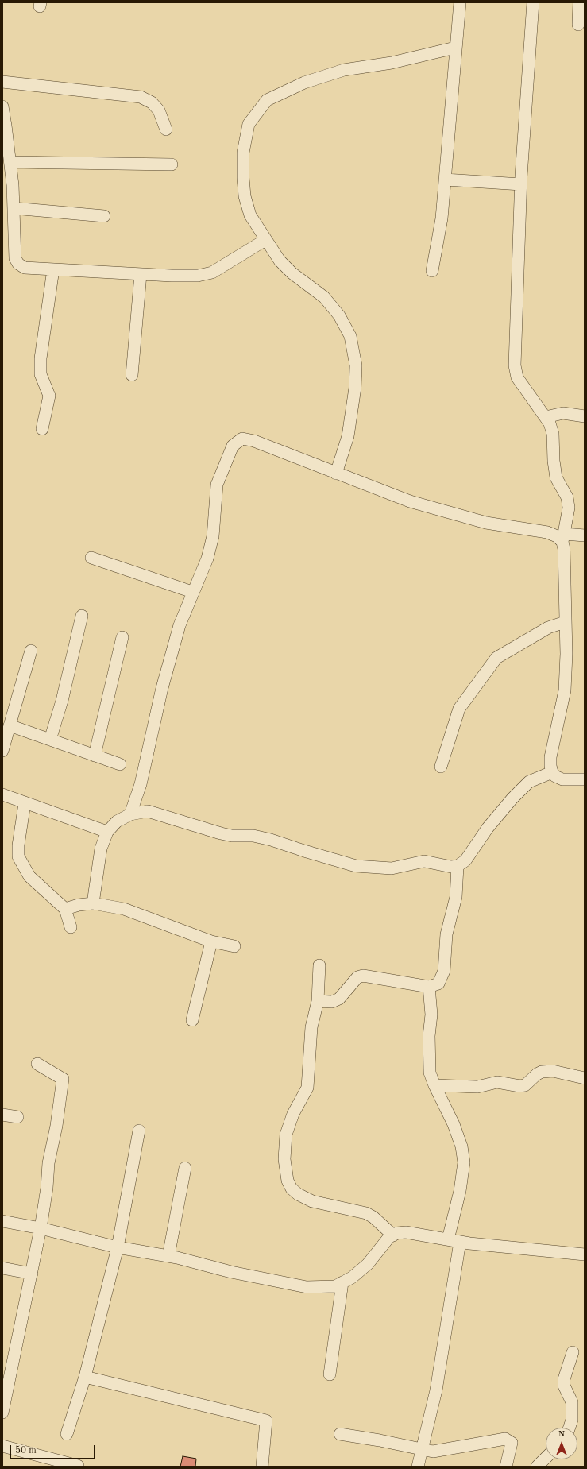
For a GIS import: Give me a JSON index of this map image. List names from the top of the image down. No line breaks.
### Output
{"scale_bar":"50 m","north":"top"}
